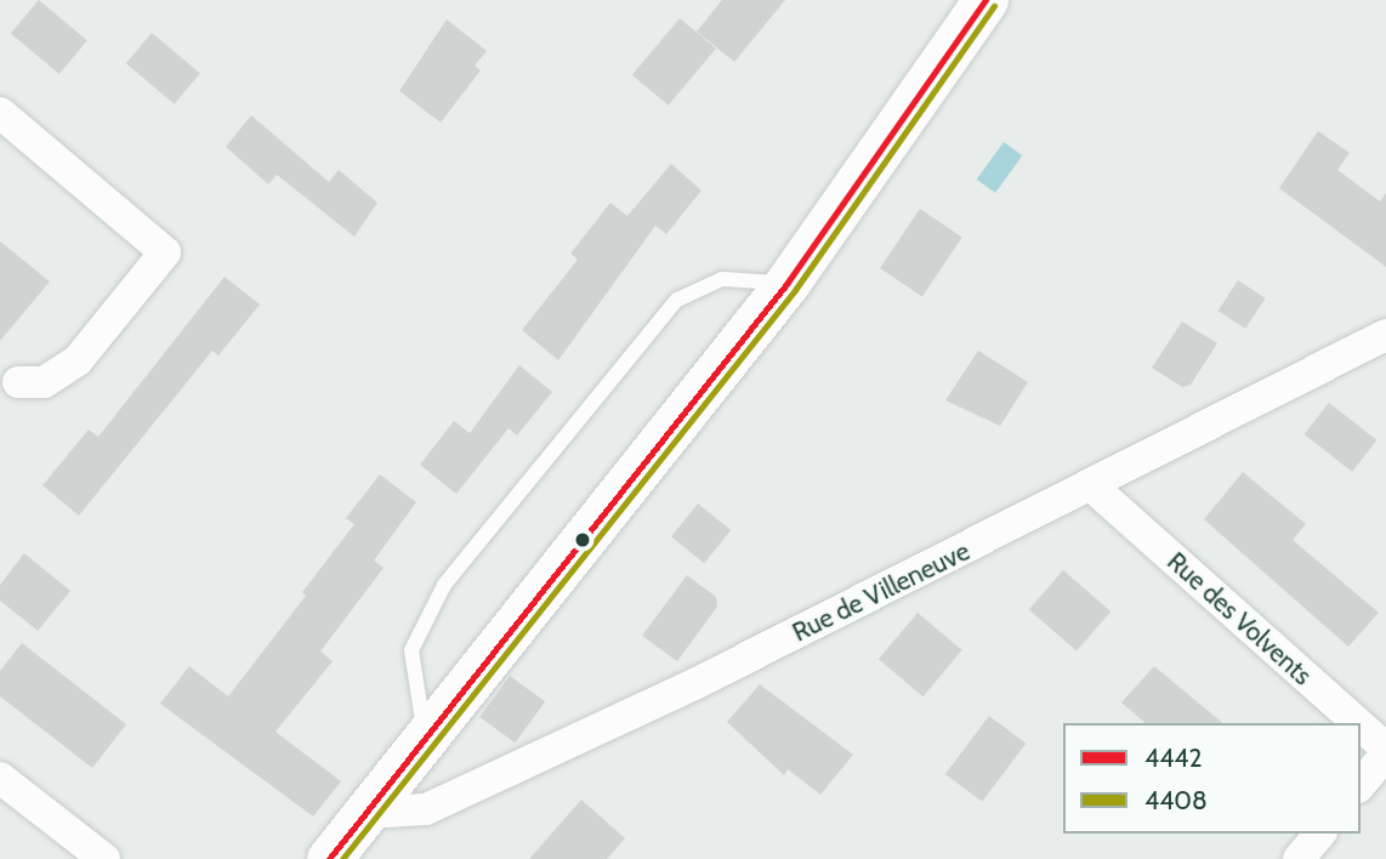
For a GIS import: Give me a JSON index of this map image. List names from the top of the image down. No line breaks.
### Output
{"streets":{"street":["Rue de Villeneuve","Rue des Volvents"]},"crossings":[["Rue de Villeneuve","Rue des Volvents"]],"lines":["transit line 4442","transit line 4408"],"legend":["4442","4408"]}
